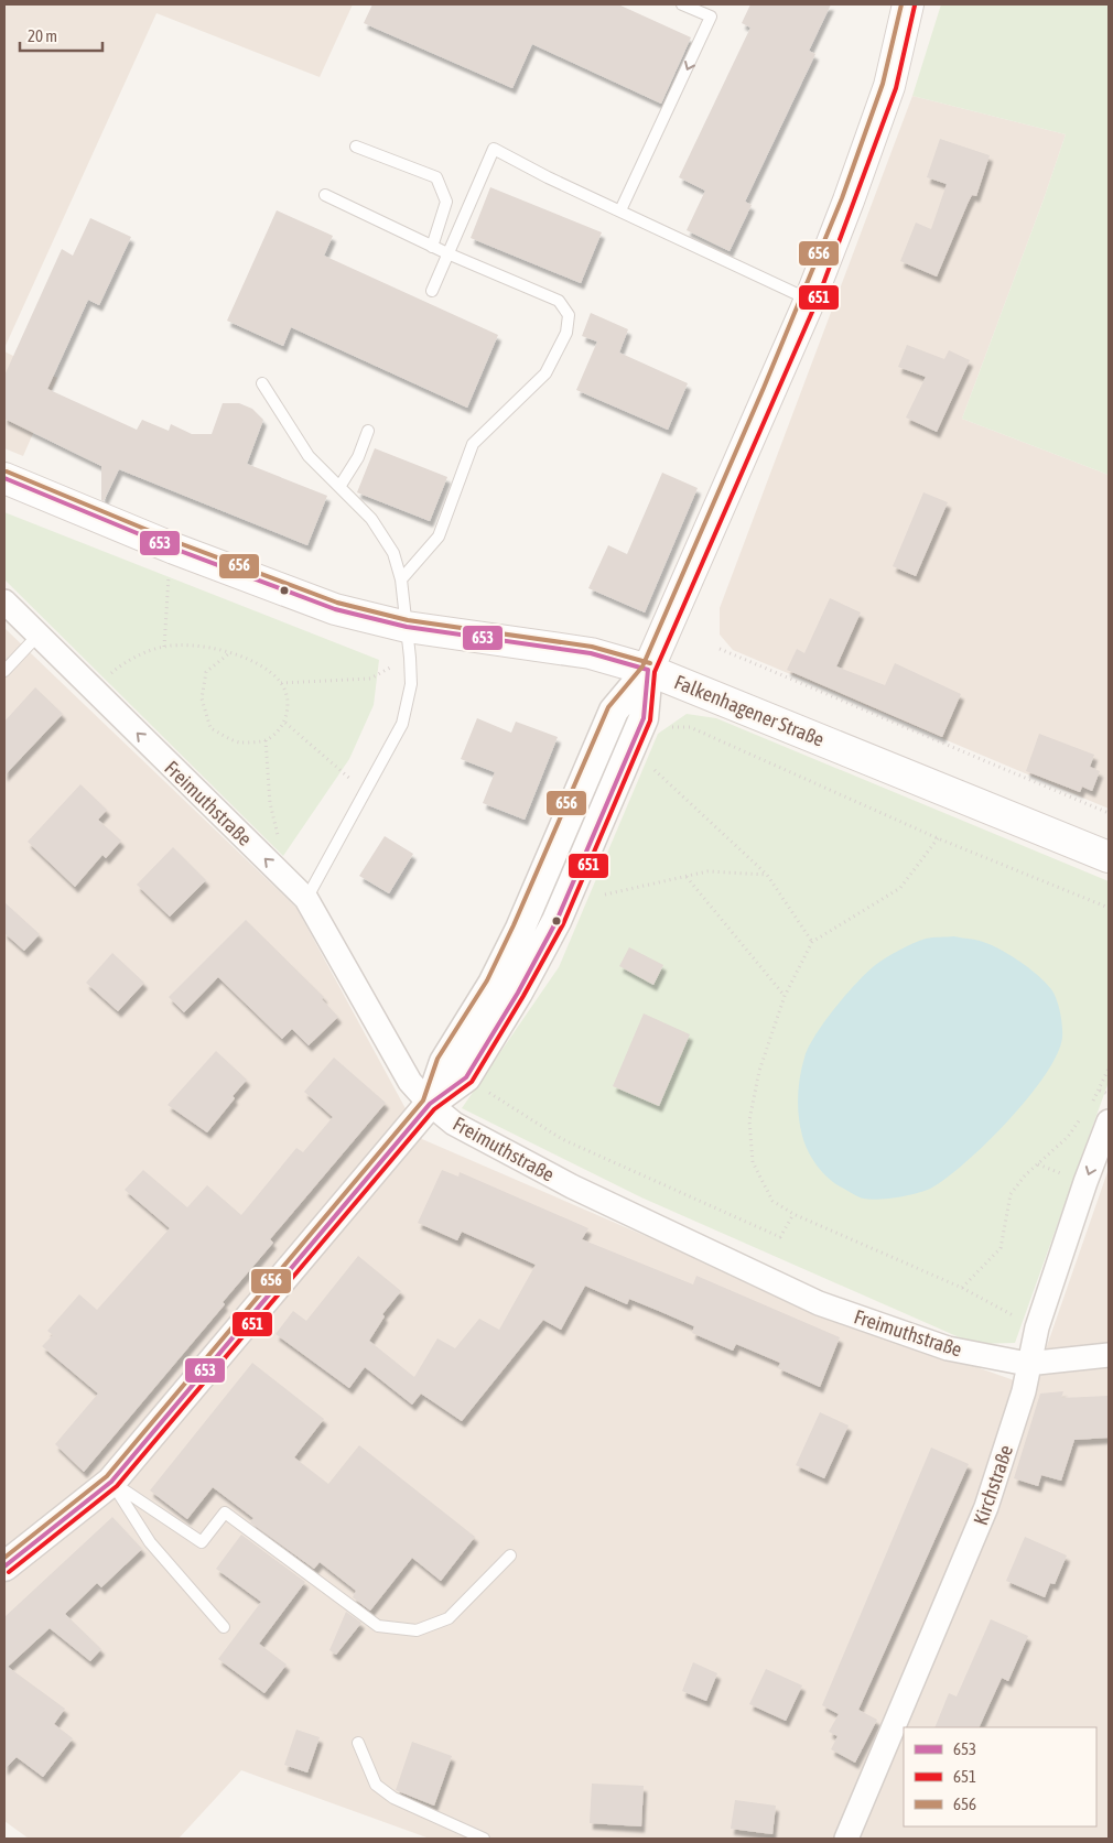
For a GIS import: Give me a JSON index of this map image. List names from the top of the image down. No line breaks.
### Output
{"streets":{"main road":["Falkenhagener Straße"],"street":["Freimuthstraße","Kirchstraße"]},"crossings":[["Freimuthstraße","Kirchstraße"]],"lines":["transit line 656","transit line 651","transit line 653"],"legend":["653","651","656"],"scale_bar":"20 m"}
